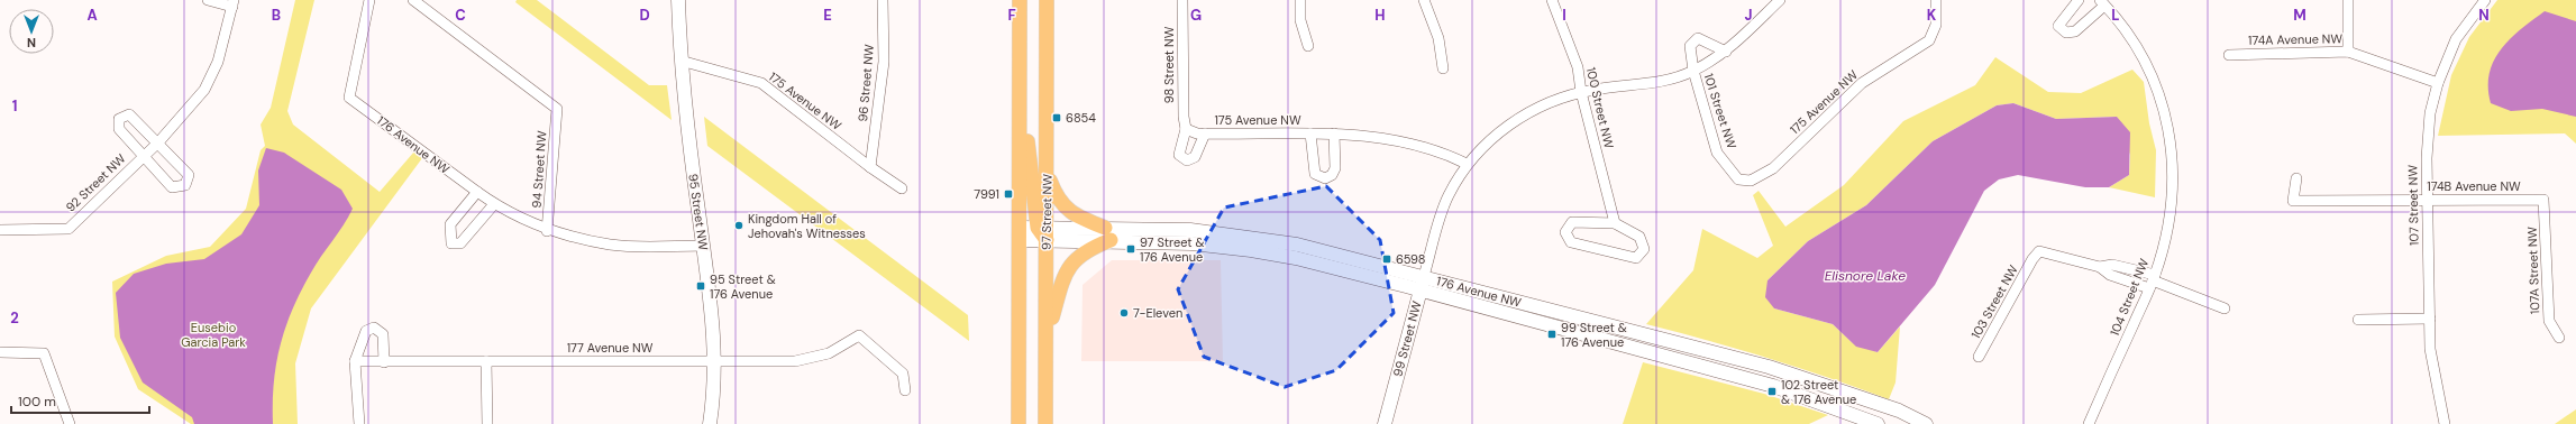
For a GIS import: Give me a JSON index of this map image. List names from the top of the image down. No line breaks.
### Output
{"streets":{"main road":["97 Street NW"],"street":["174A Avenue NW","98 Street NW","96 Street NW","175 Avenue NW","100 Street NW","101 Street NW","176 Avenue NW","94 Street NW","92 Street NW","174B Avenue NW","107 Street NW","95 Street NW","107A Street NW","104 Street NW","103 Street NW","99 Street NW","177 Avenue NW"]},"crossings":[["174A Avenue NW","107 Street NW"],["98 Street NW","175 Avenue NW"],["96 Street NW","175 Avenue NW"],["175 Avenue NW","101 Street NW"],["175 Avenue NW","95 Street NW"],["175 Avenue NW","99 Street NW"],["100 Street NW","99 Street NW"],["101 Street NW","99 Street NW"],["176 Avenue NW","94 Street NW"],["176 Avenue NW","95 Street NW"],["176 Avenue NW","97 Street NW"],["176 Avenue NW","99 Street NW"],["174B Avenue NW","107 Street NW"],["174B Avenue NW","107A Street NW"],["95 Street NW","177 Avenue NW"]],"water":["Elisnore Lake"],"parks":["Eusebio Garcia Park"],"places":{"transit":["6854","7991","97 Street & 176 Avenue","6598","95 Street & 176 Avenue","99 Street & 176 Avenue","102 Street & 176 Avenue"],"other":["Kingdom Hall of Jehovah's Witnesses","7-Eleven"]},"scale_bar":"100 m","north":"bottom","grid":{"columns":["A","B","C","D","E","F","G","H","I","J","K","L","M","N"],"rows":["1","2"]}}
